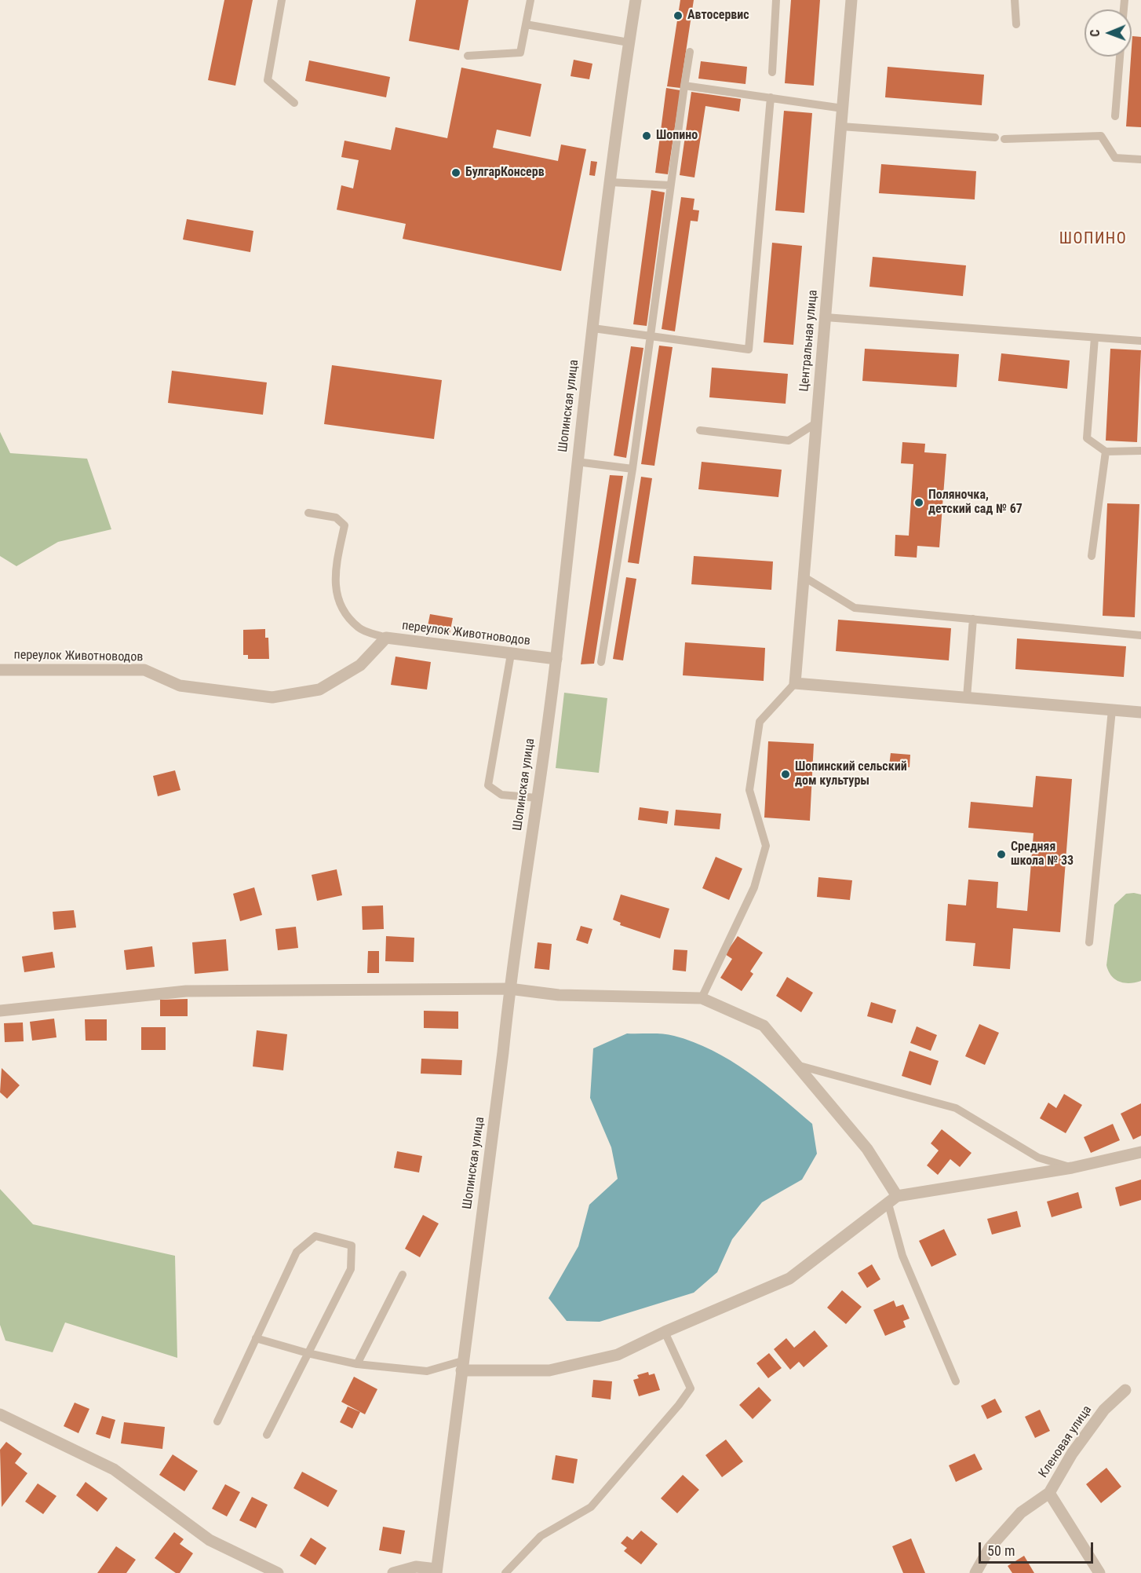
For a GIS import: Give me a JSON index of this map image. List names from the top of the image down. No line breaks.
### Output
{"streets":{"street":["Центральная улица","Шопинская улица","переулок Животноводов","Кленовая улица"]},"crossings":[["Шопинская улица","переулок Животноводов"]],"districts":["ШОПИНО"],"places":["Автосервис","Шопино","БулгарКонсерв","Поляночка, детский сад № 67","Шопинский сельский дом культуры","Средняя школа № 33"],"scale_bar":"50 m","north":"left"}
